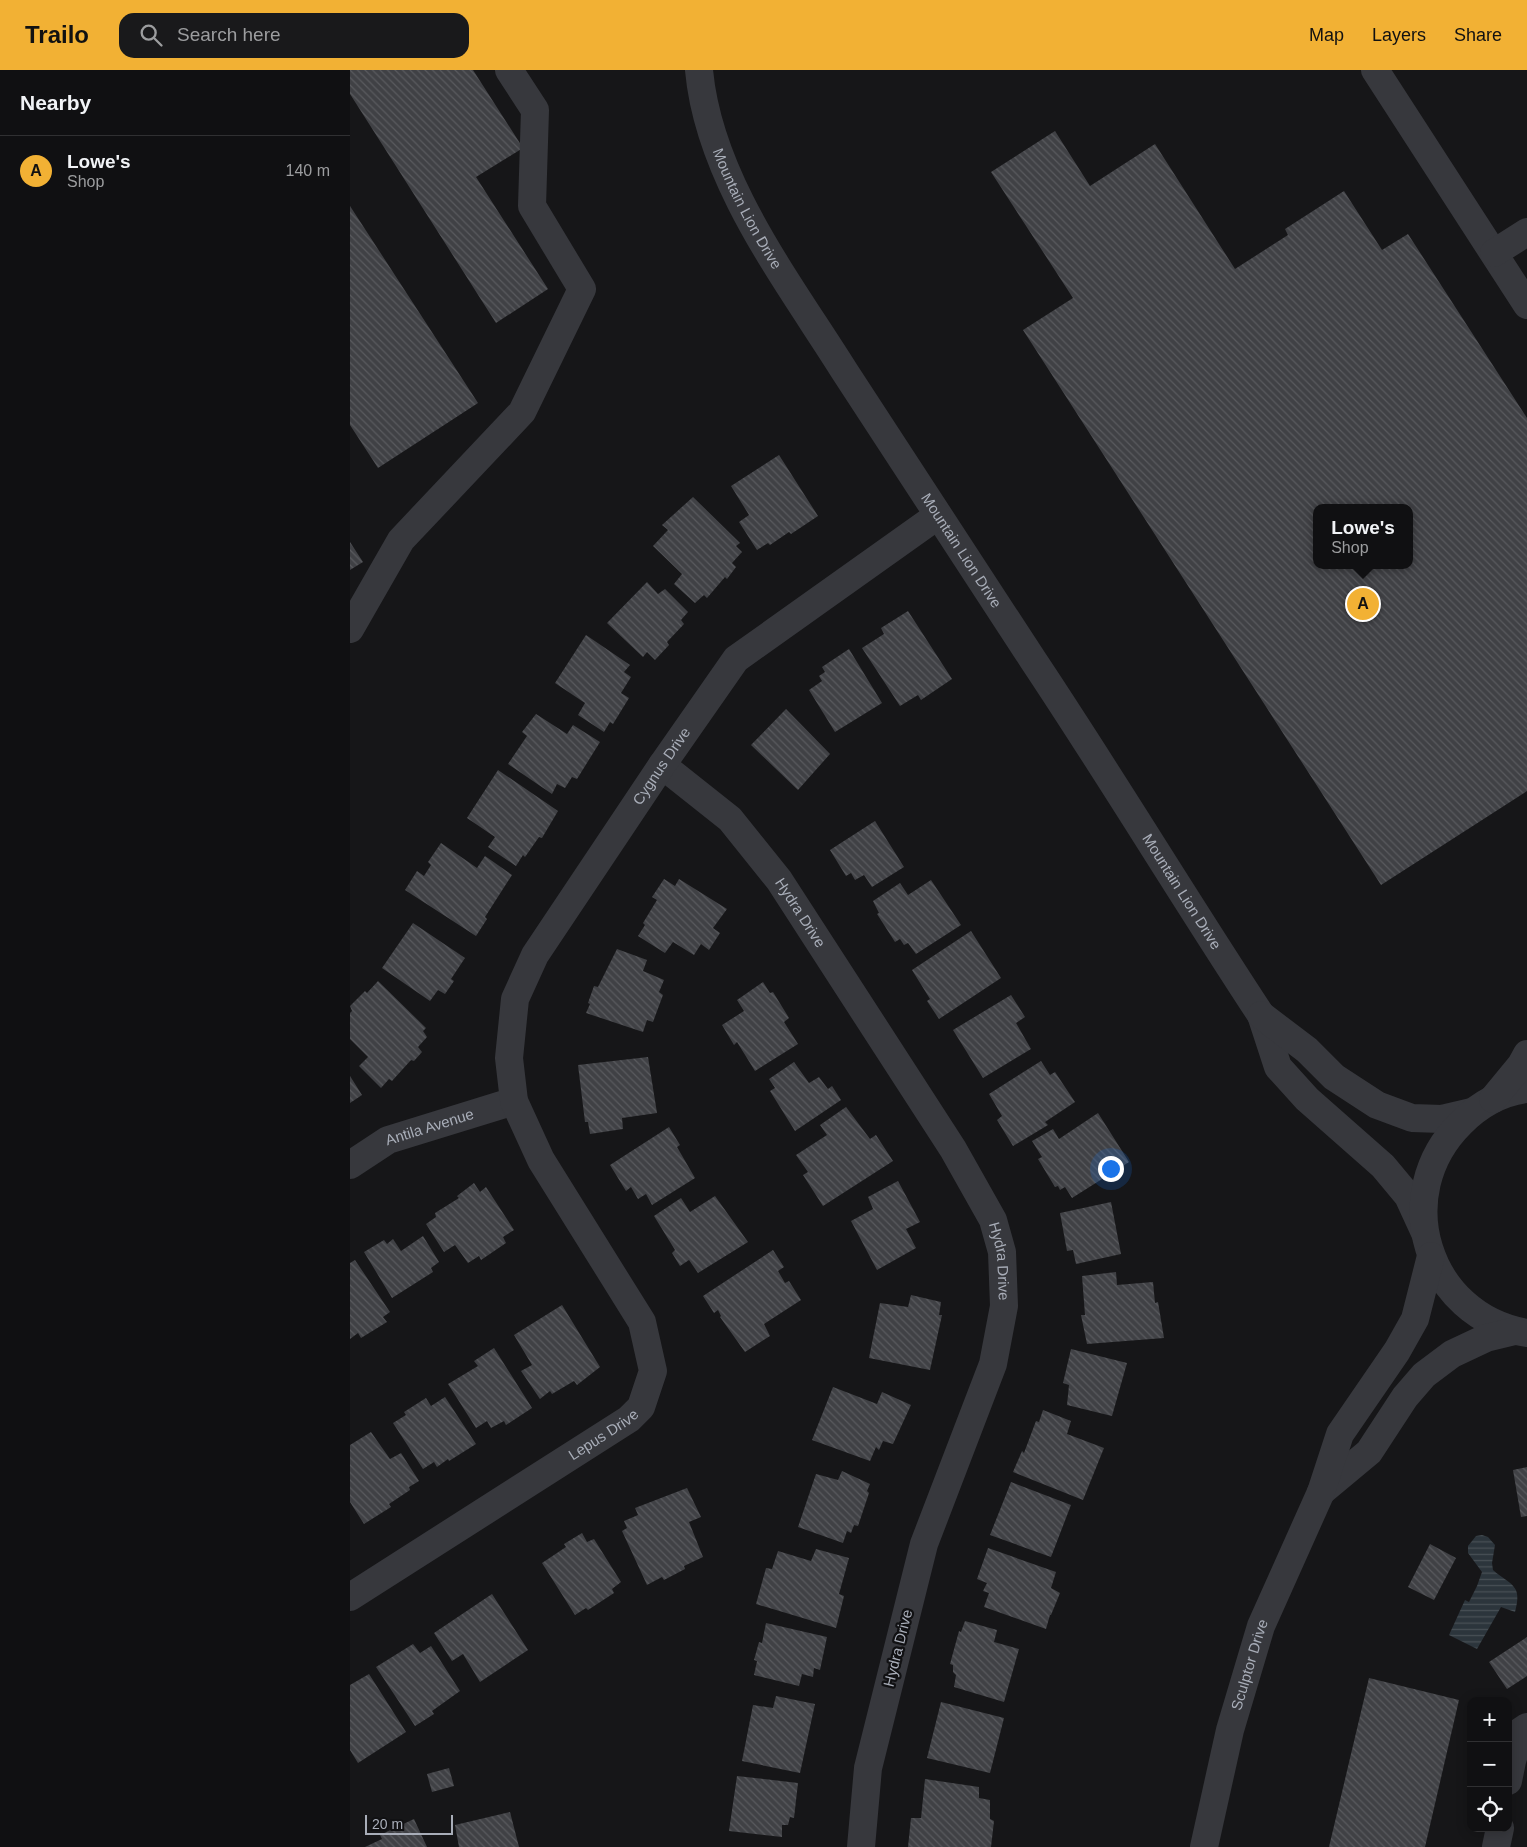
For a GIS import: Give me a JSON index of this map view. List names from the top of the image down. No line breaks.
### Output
{"streets":{"street":["Mountain Lion Drive","Cygnus Drive","Hydra Drive","Antila Avenue","Lepus Drive","Sculptor Drive"]},"crossings":[["Mountain Lion Drive","Cygnus Drive"],["Mountain Lion Drive","Sculptor Drive"],["Cygnus Drive","Hydra Drive"],["Cygnus Drive","Antila Avenue"],["Cygnus Drive","Lepus Drive"],["Antila Avenue","Lepus Drive"]],"scale_bar":"20 m","page":{"header":"Trailo","search":"Search here","nav":["Map","Layers","Share"],"heading":"Nearby","list":[{"mark":"A","name":"Lowe's","note":"Shop","value":"140 m"}],"popup":["Lowe's","Shop"],"pins":"A","map_buttons":["+","−"],"scale":"20 m"}}
